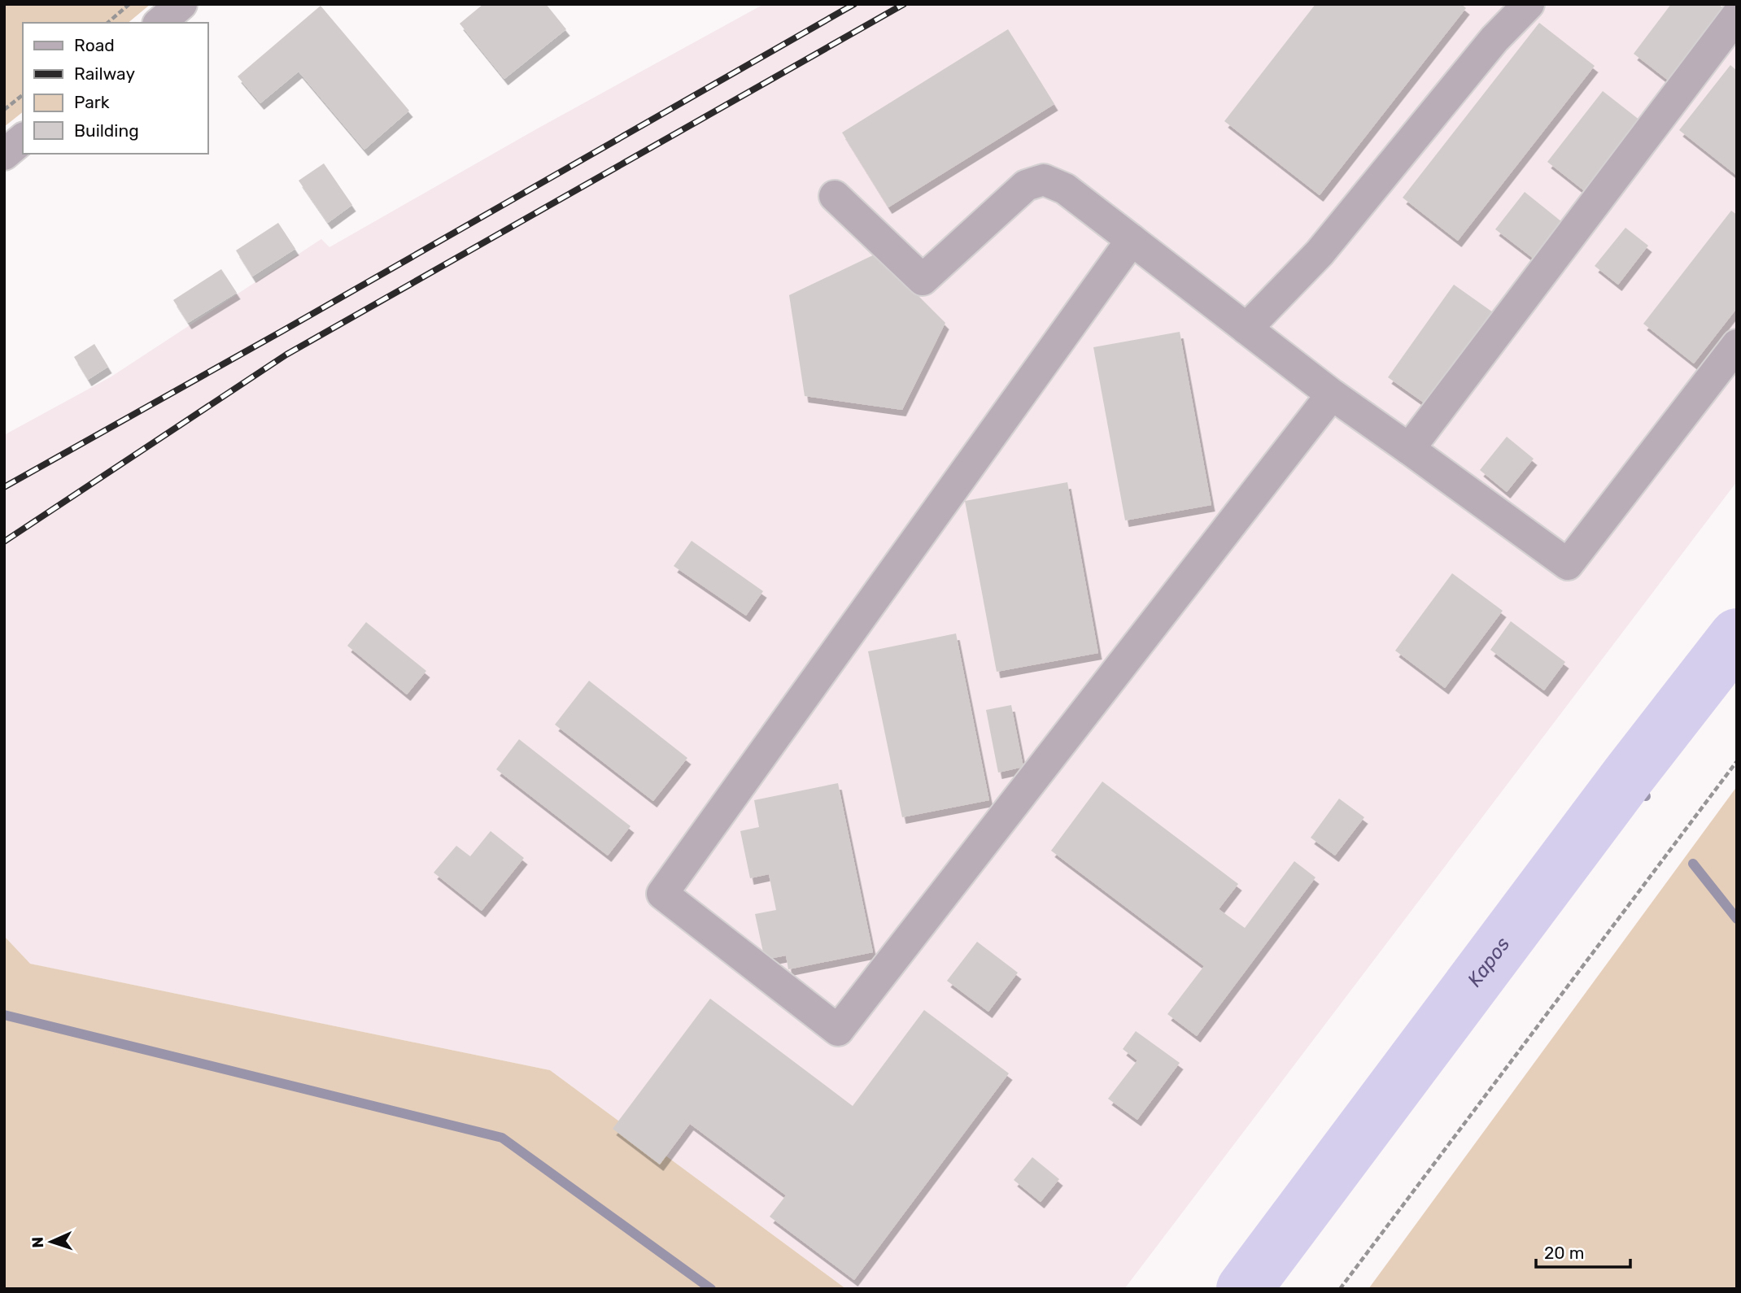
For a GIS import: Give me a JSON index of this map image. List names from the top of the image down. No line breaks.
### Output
{"water":["Kapos"],"legend":["Road","Railway","Park","Building"],"scale_bar":"20 m","north":"left"}
